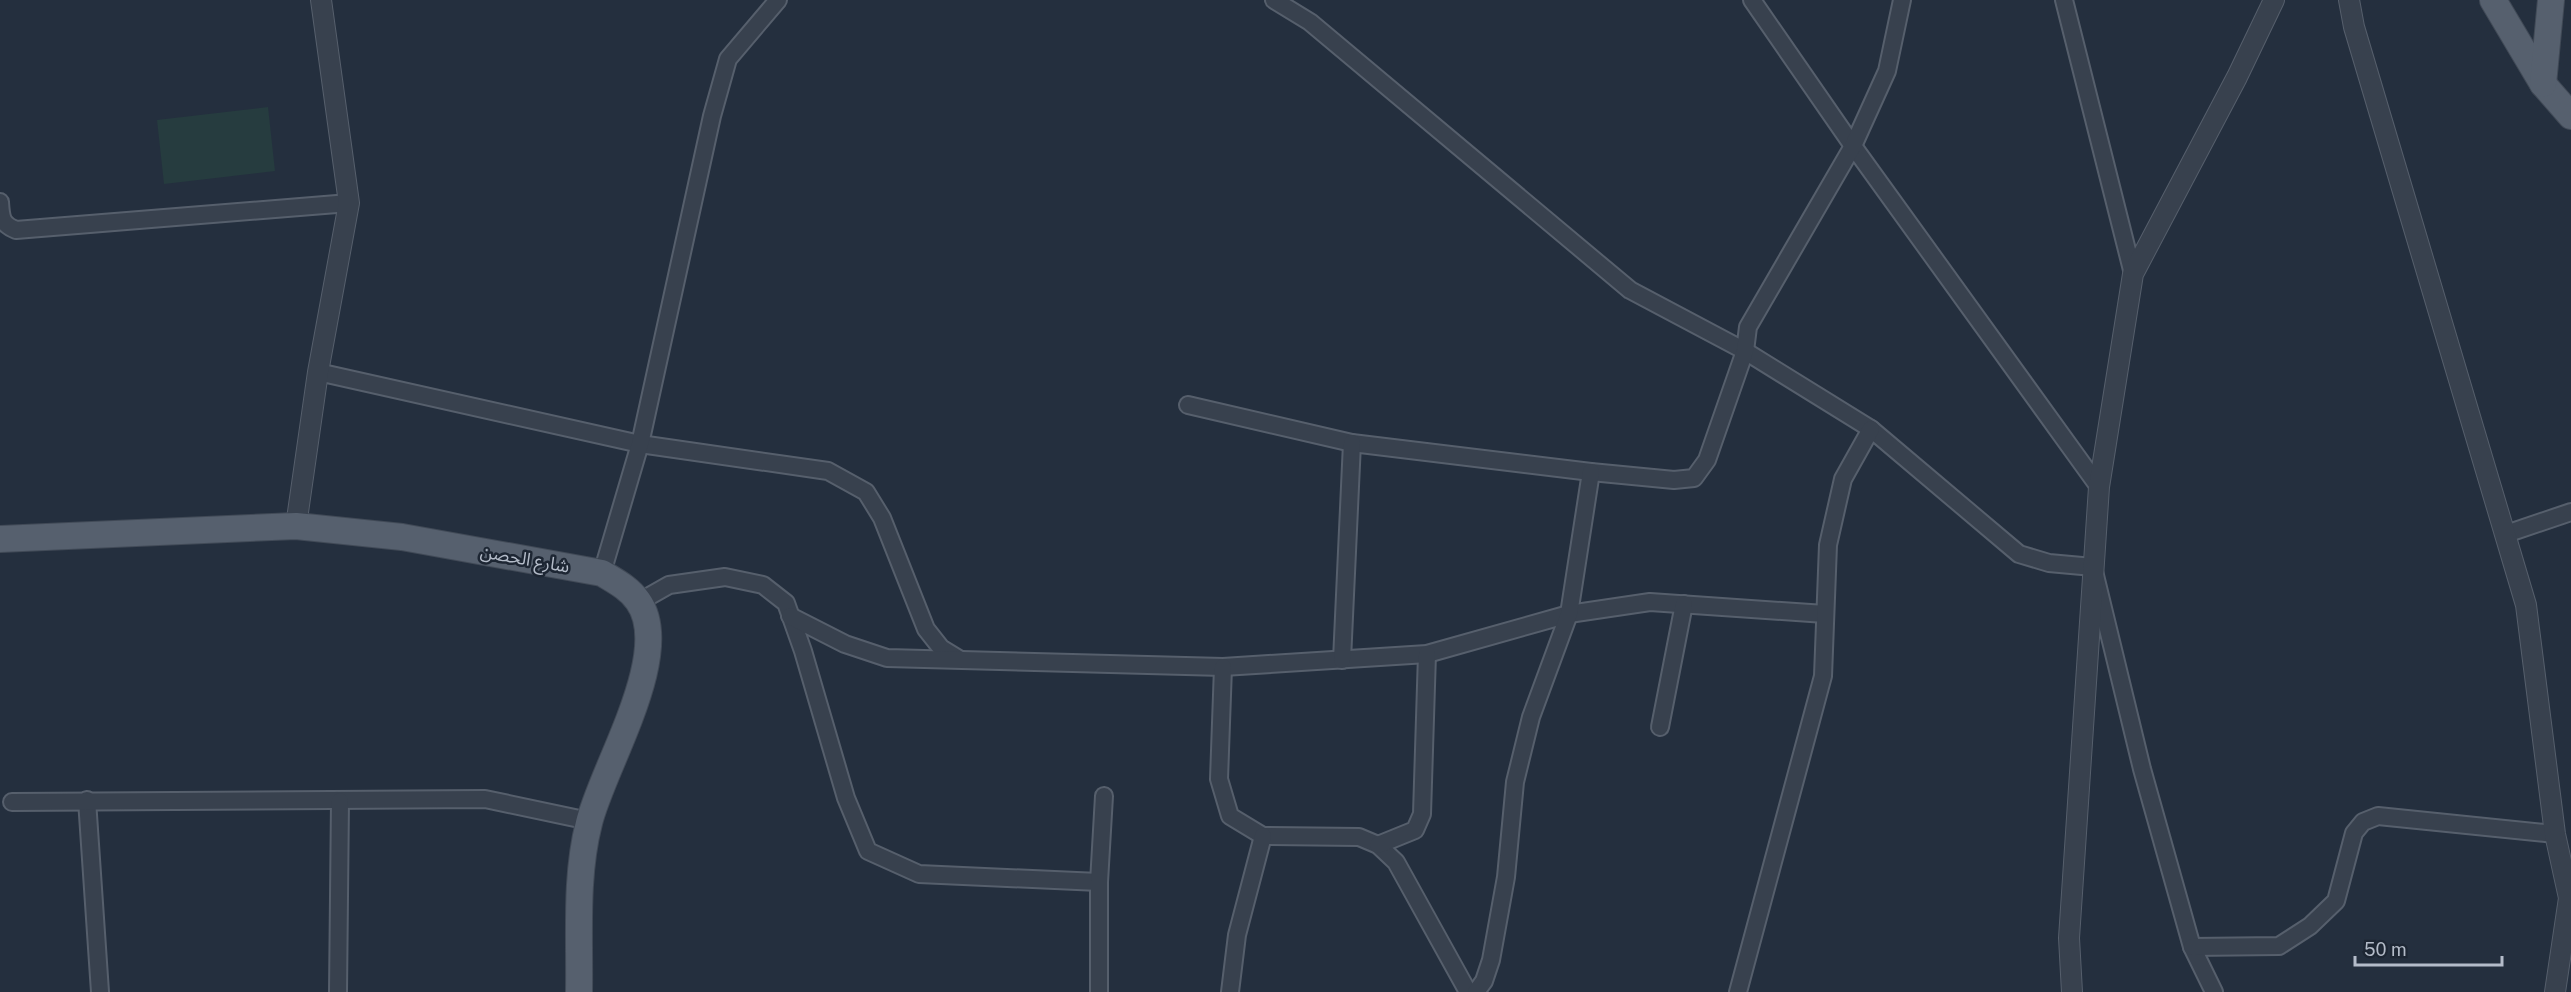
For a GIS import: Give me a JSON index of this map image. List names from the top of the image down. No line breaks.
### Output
{"streets":{"main road":["شارع الحصن"]},"scale_bar":"50 m"}
